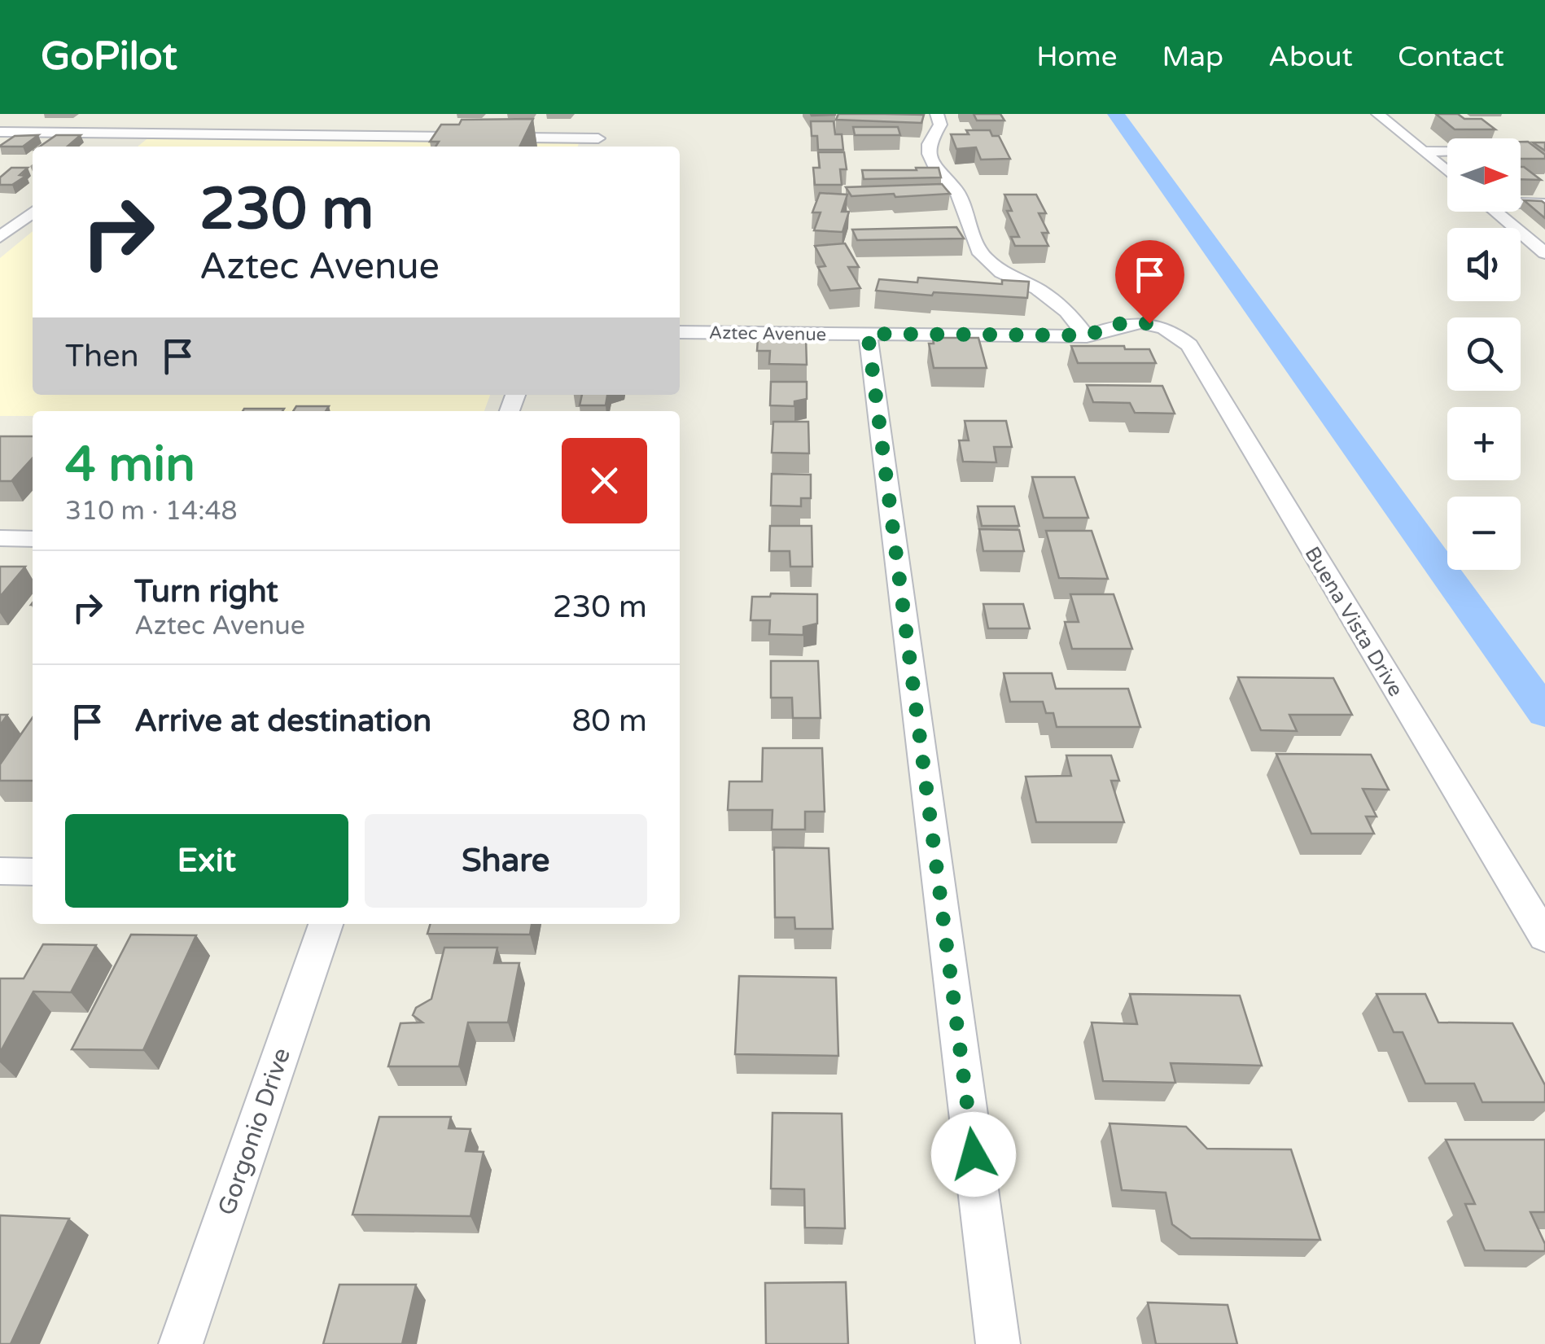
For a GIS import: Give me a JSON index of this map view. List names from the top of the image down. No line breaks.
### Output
{"streets":{"street":["Aztec Avenue","Buena Vista Drive","Gorgonio Drive"]},"crossings":[["Aztec Avenue","Buena Vista Drive"]],"north":"right","page":{"header":"GoPilot","nav":["Home","Map","About","Contact"],"map_buttons":["+","−"],"turn":["230 m","Aztec Avenue"],"then":"Then","heading":["4 min","310 m · 14:48"],"list":[{"name":"Turn right","note":"Aztec Avenue","value":"230 m"},{"name":"Arrive at destination","value":"80 m"}],"buttons":["Exit","Share"]}}
